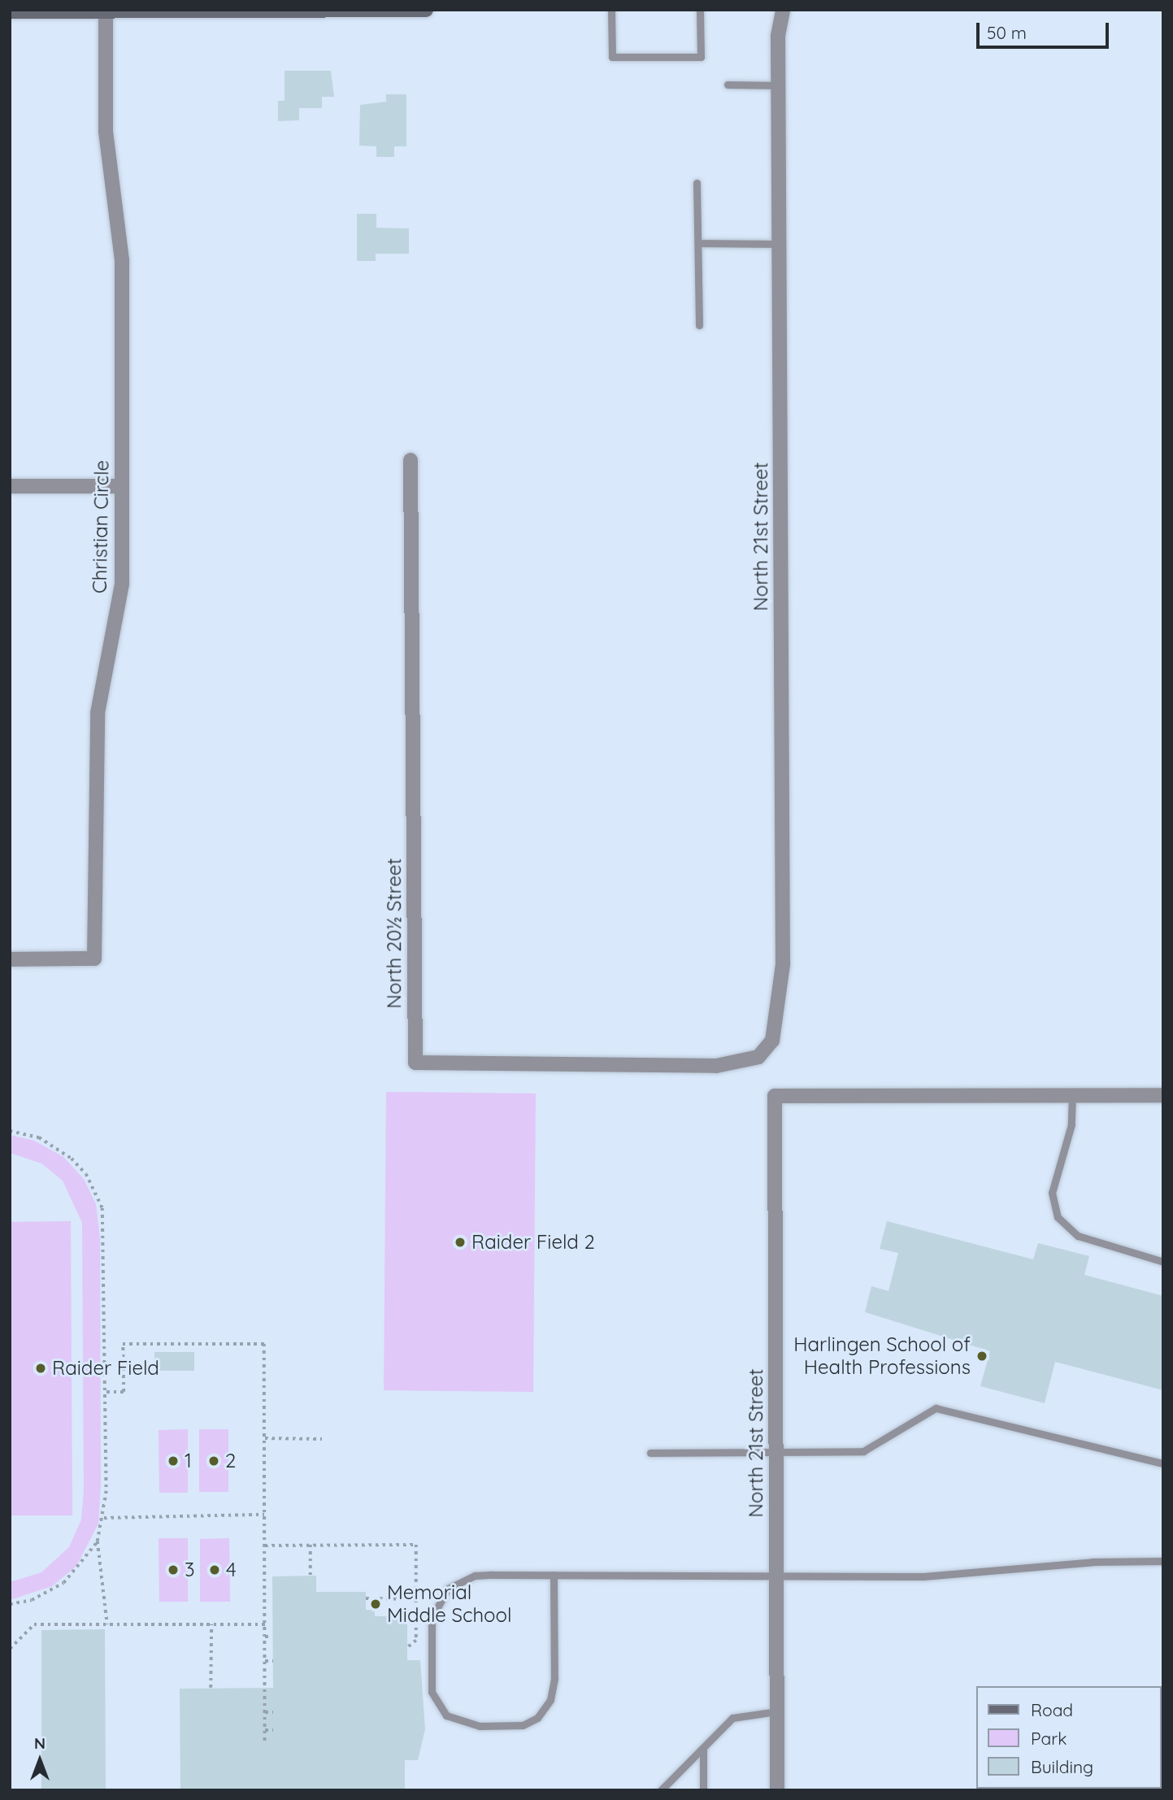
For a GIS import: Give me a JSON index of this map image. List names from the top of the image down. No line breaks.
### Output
{"streets":{"street":["Christian Circle","North 21st Street","North 20½ Street"]},"crossings":[["North 21st Street","North 20½ Street"]],"places":["Raider Field 2","Harlingen School of Health Professions","Raider Field","1","2","3","4","Memorial Middle School"],"legend":["Road","Park","Building"],"scale_bar":"50 m","north":"top"}
